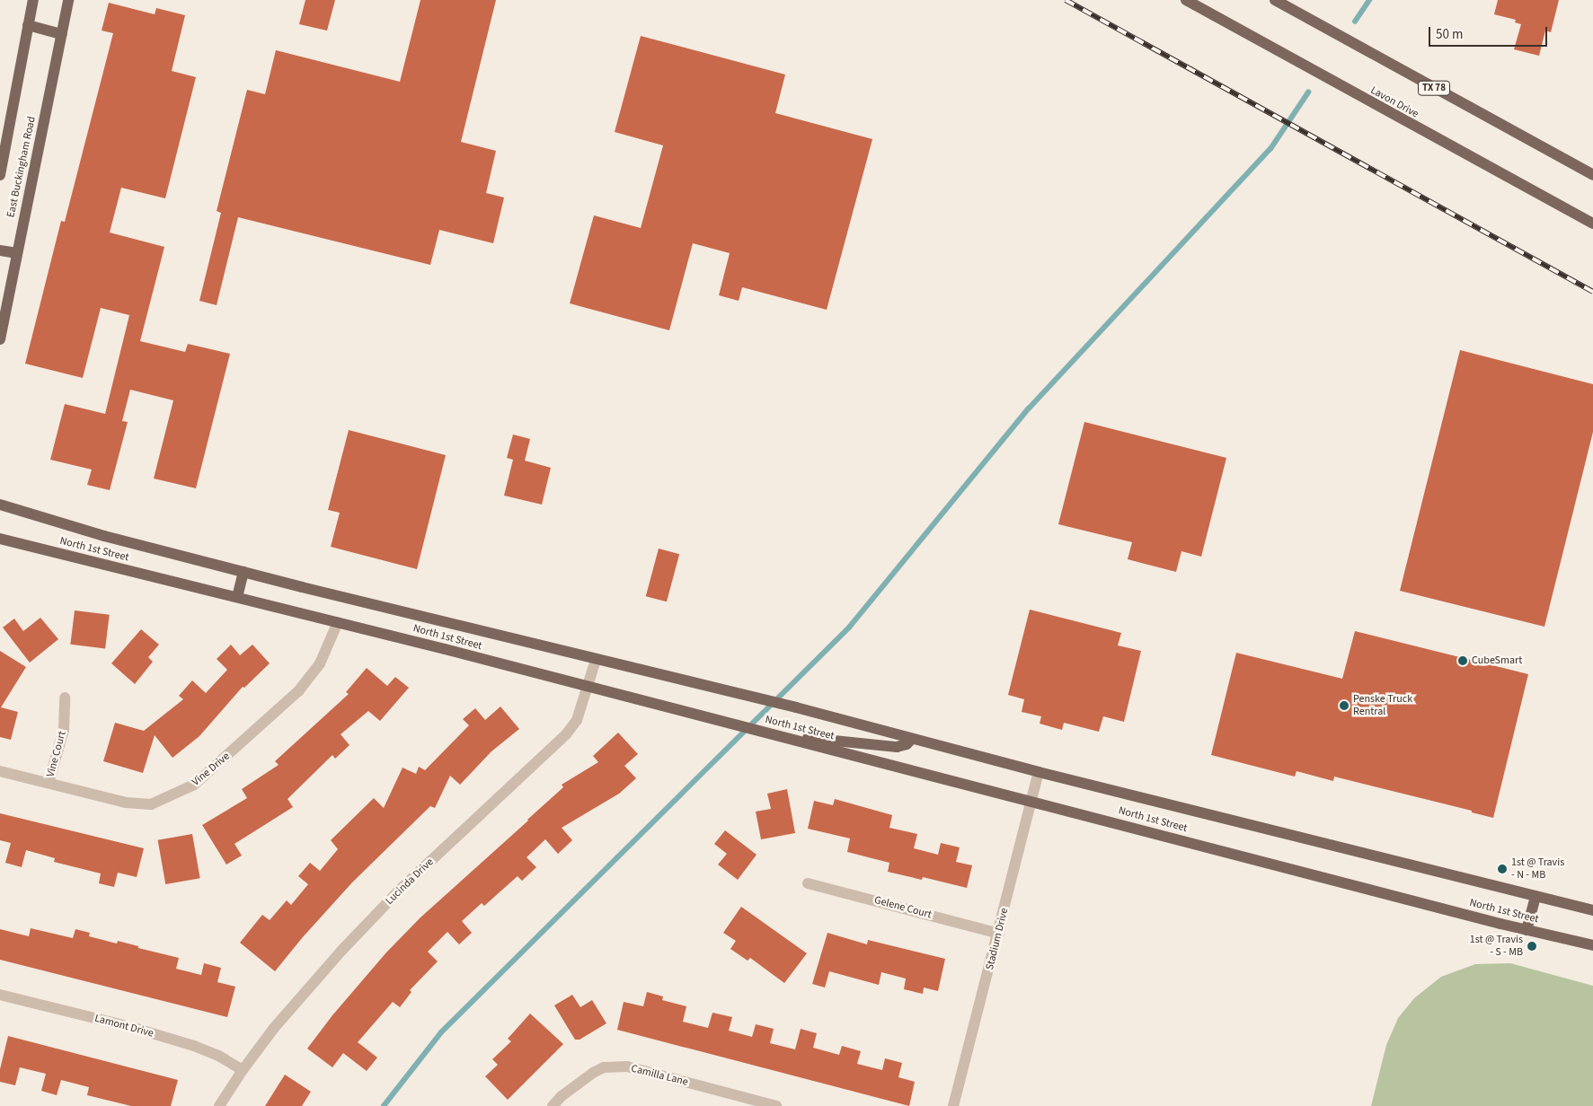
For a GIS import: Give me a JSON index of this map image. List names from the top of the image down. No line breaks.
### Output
{"streets":{"main road":["TX 78","Lavon Drive","East Buckingham Road","North 1st Street"],"street":["Vine Court","Vine Drive","Lucinda Drive","Gelene Court","Stadium Drive","Lamont Drive","Camilla Lane"]},"crossings":[["North 1st Street","Vine Drive"],["North 1st Street","Lucinda Drive"],["North 1st Street","Stadium Drive"],["Vine Court","Vine Drive"],["Lucinda Drive","Lamont Drive"],["Gelene Court","Stadium Drive"]],"places":["CubeSmart","Penske Truck Rentral","1st @ Travis - N - MB","1st @ Travis - S - MB"],"scale_bar":"50 m"}
